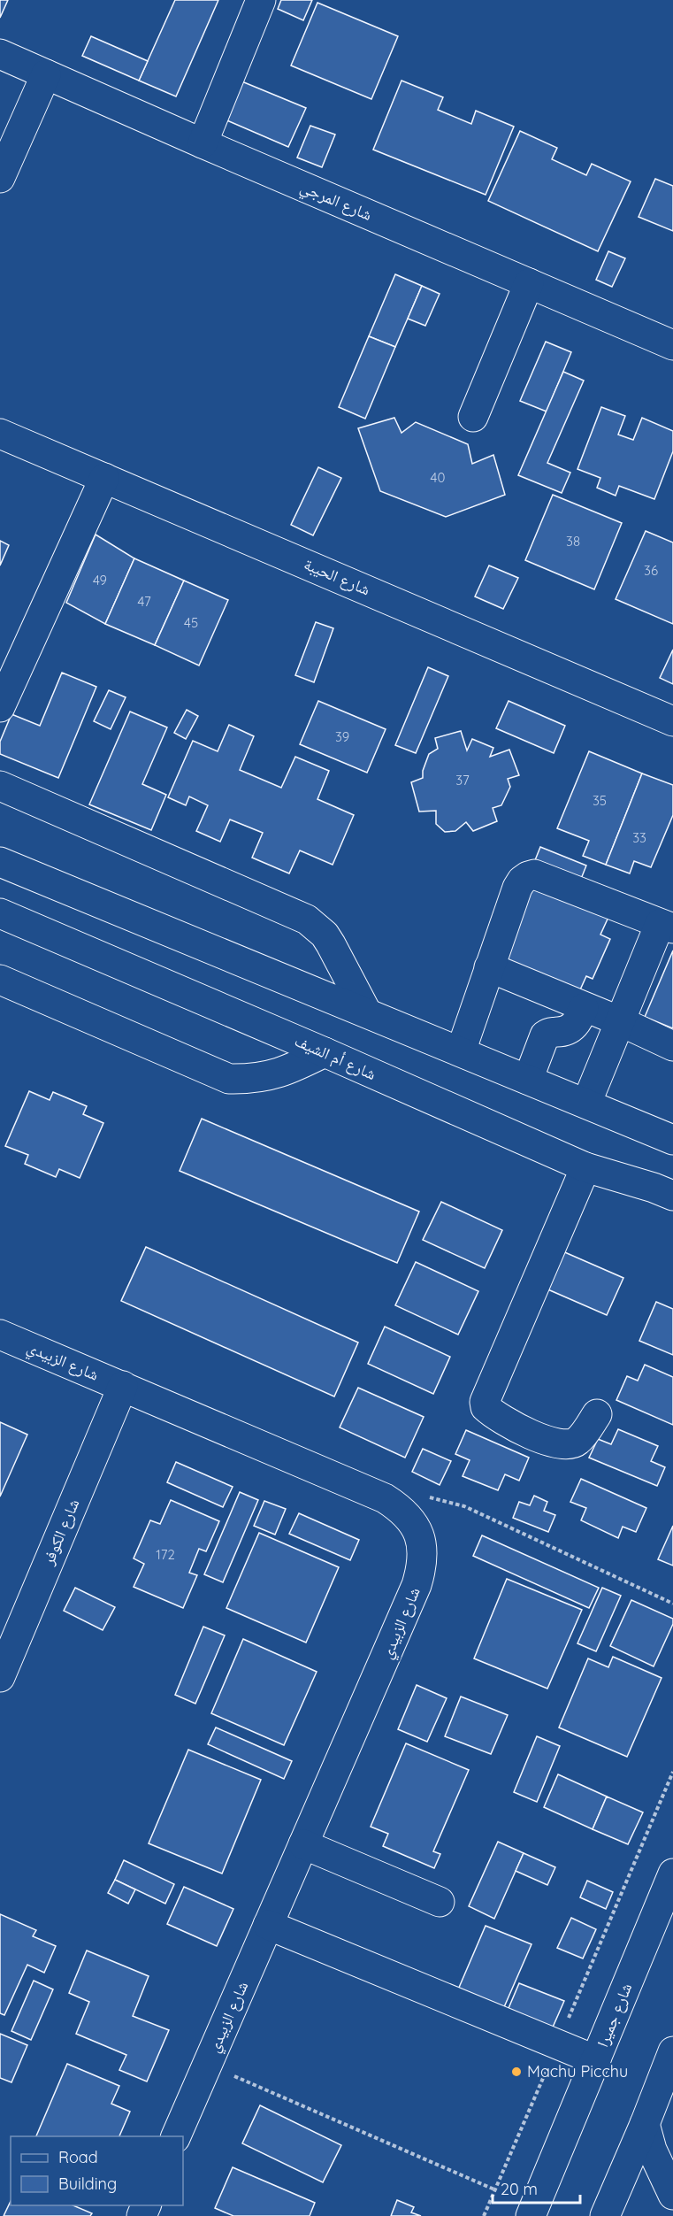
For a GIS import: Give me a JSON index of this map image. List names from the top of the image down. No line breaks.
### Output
{"streets":{"street":["شارع المرجي","شارع الحيبة","شارع أم الشيف","شارع الزبيدي","شارع الكوفر","شارع جميرا"]},"crossings":[["شارع الزبيدي","شارع الكوفر"]],"places":["Machu Picchu"],"house_numbers":["40","38","36","49","47","45","39","37","35","33","172"],"legend":["Road","Building"],"scale_bar":"20 m"}
